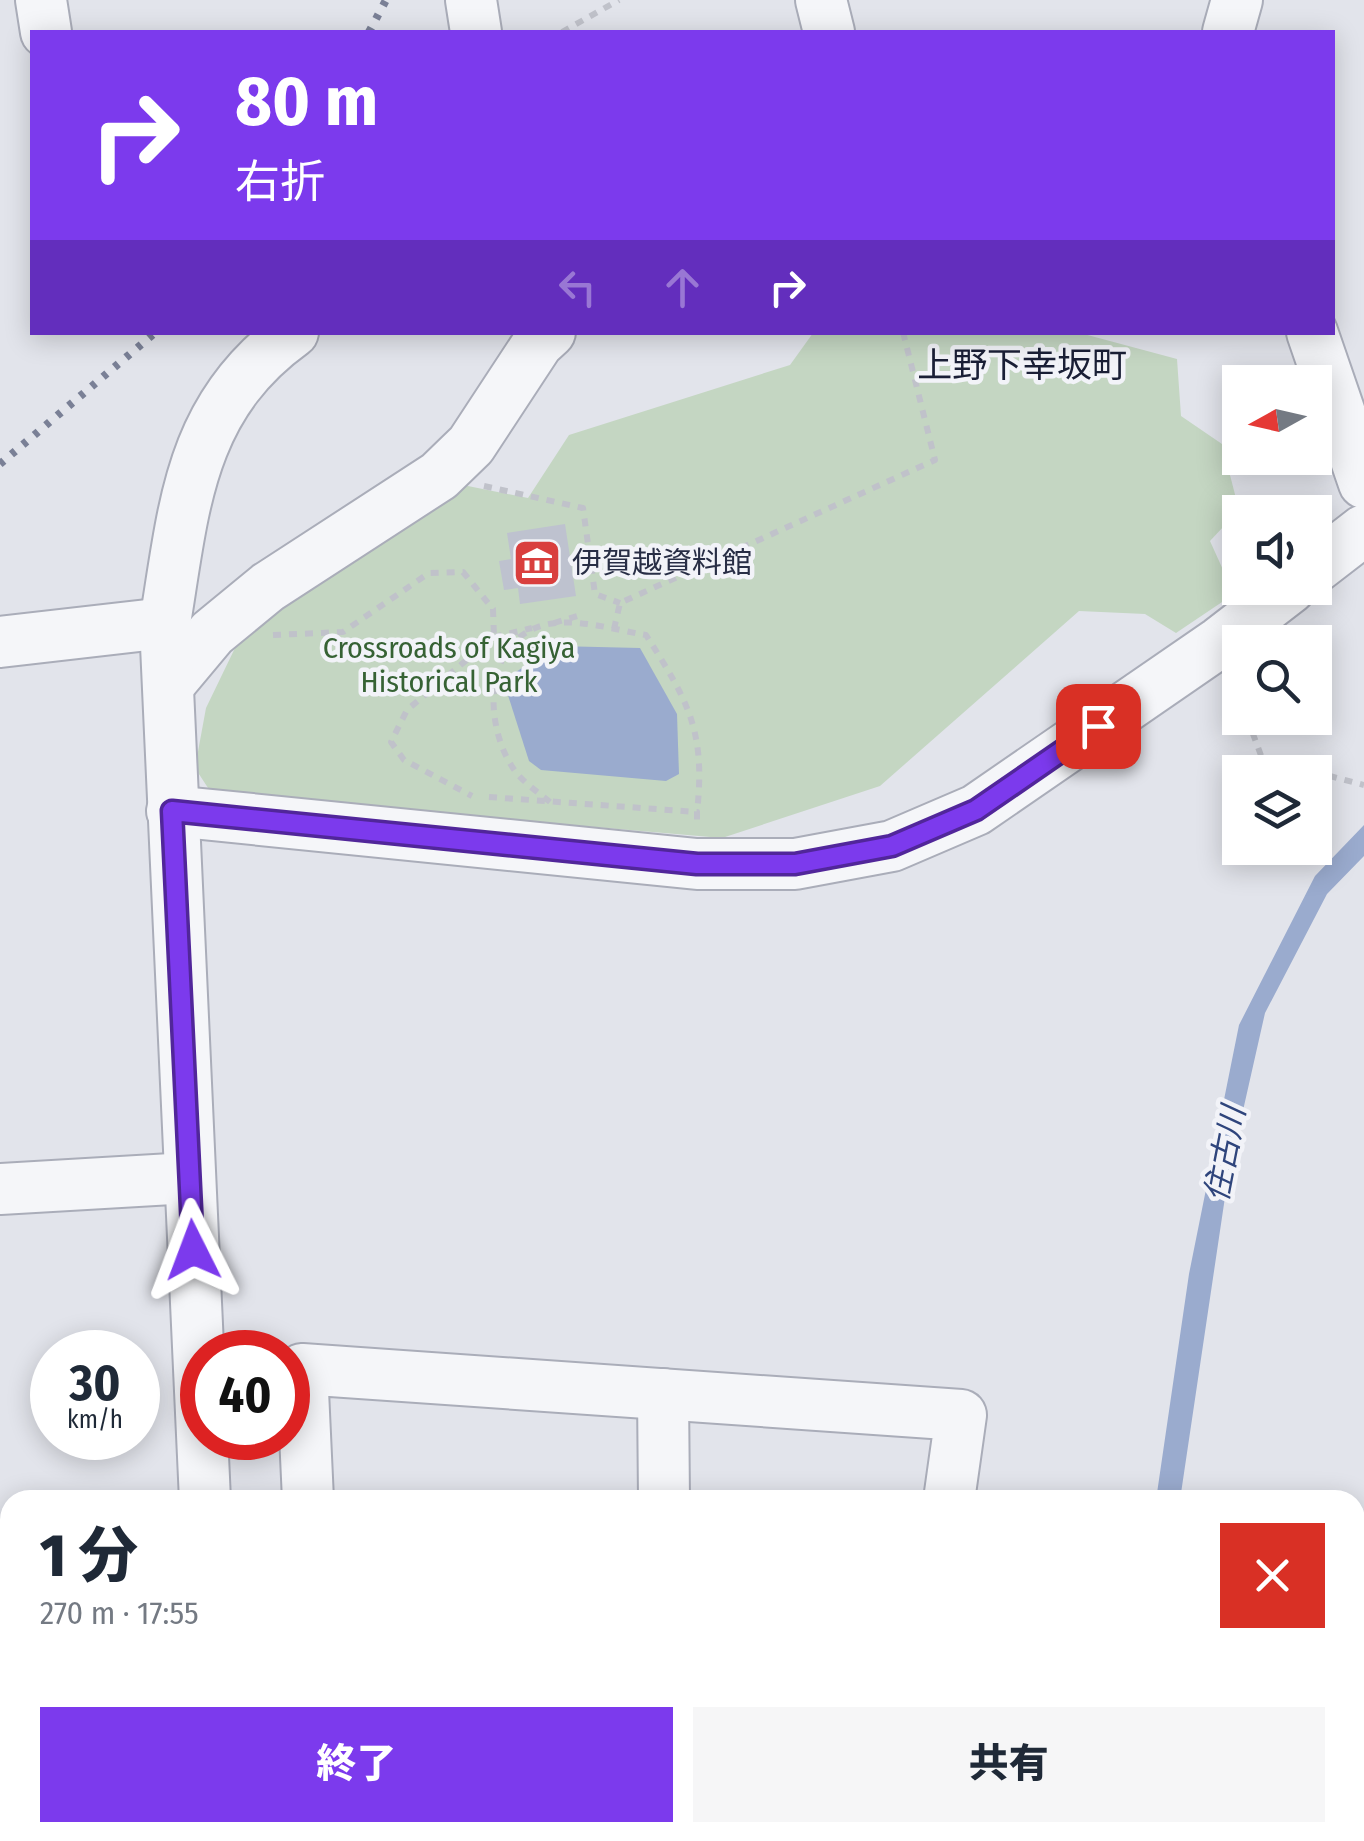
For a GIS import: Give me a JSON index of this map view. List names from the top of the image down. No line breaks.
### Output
{"districts":["上野下幸坂町"],"water":["住古川"],"parks":["Crossroads of Kagiya Historical Park"],"places":{"museum":["伊賀越資料館"]},"north":"left","page":{"turn":["80 m","右折"],"speed":"30 km/h","limit":"40","heading":["1 分","270 m · 17:55"],"buttons":["終了","共有"]}}
